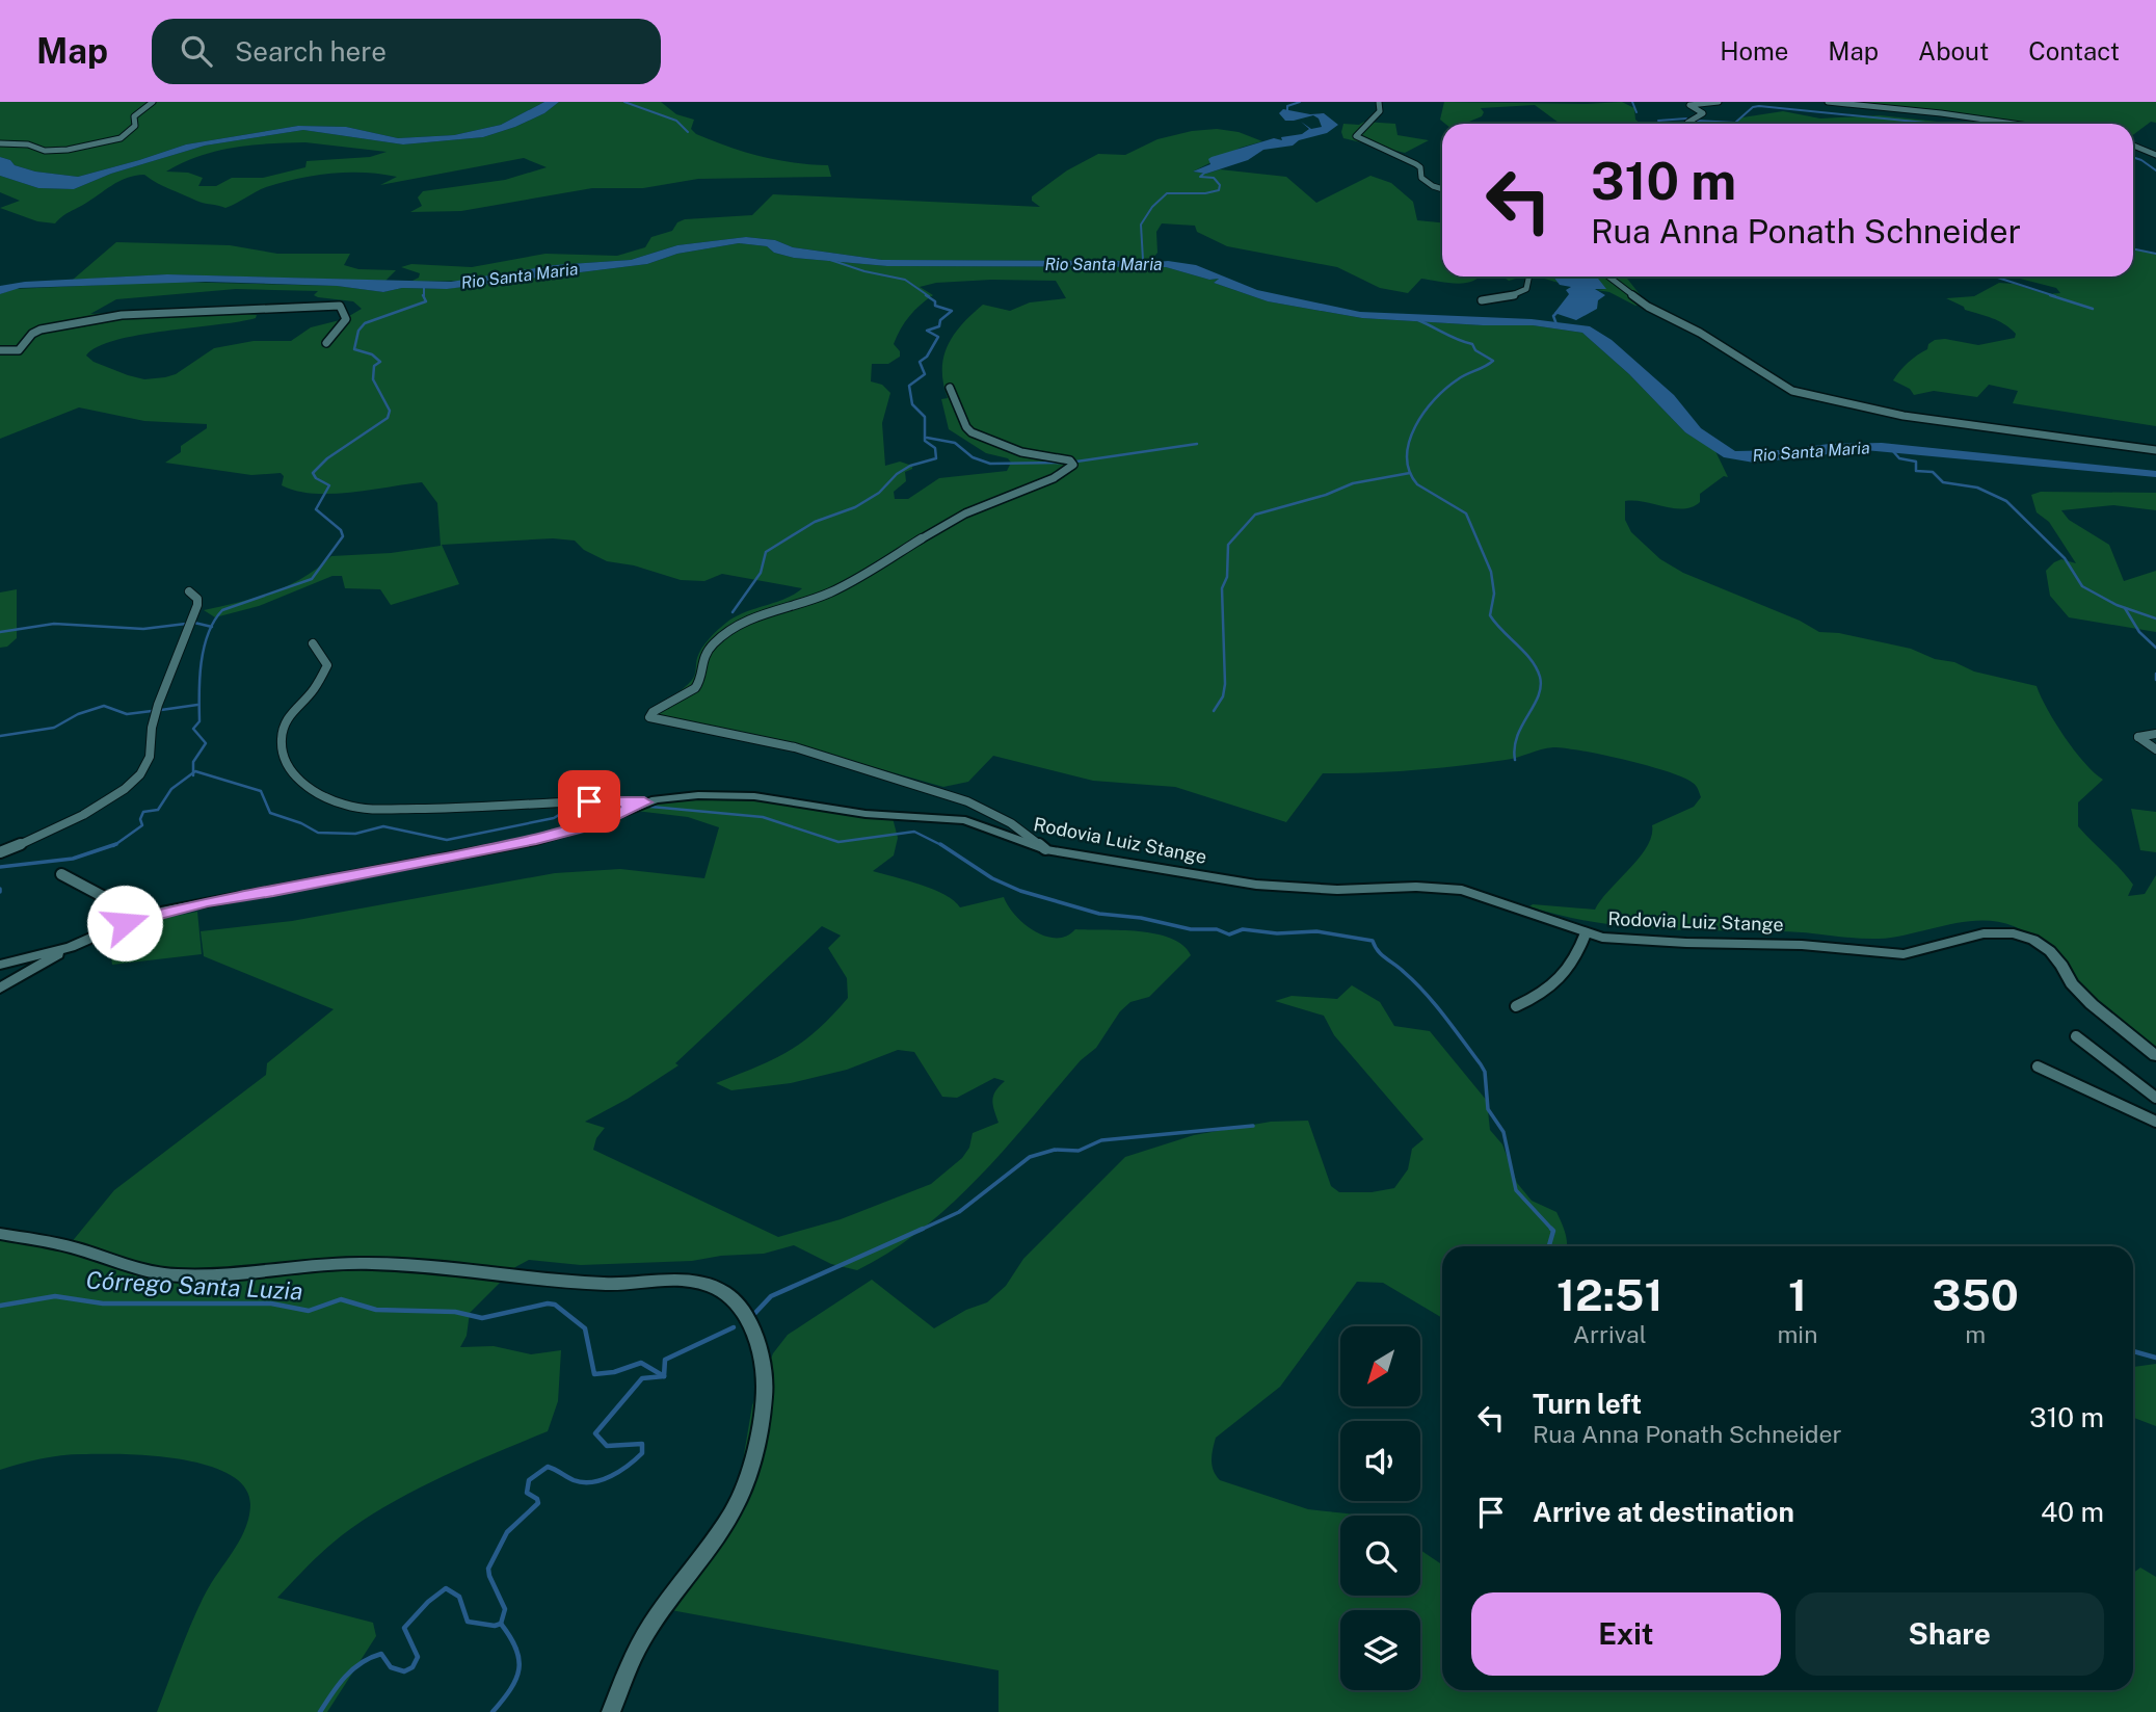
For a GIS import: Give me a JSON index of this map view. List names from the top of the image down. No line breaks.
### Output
{"streets":{"street":["Rodovia Luiz Stange"]},"water":["Rio Santa Maria","Córrego Santa Luzia"],"north":"bottom left","page":{"header":"Map","search":"Search here","nav":["Home","Map","About","Contact"],"turn":["310 m","Rua Anna Ponath Schneider"],"eta":["12:51","Arrival","1","min","350","m"],"list":[{"name":"Turn left","note":"Rua Anna Ponath Schneider","value":"310 m"},{"name":"Arrive at destination","value":"40 m"}],"buttons":["Exit","Share"]}}
